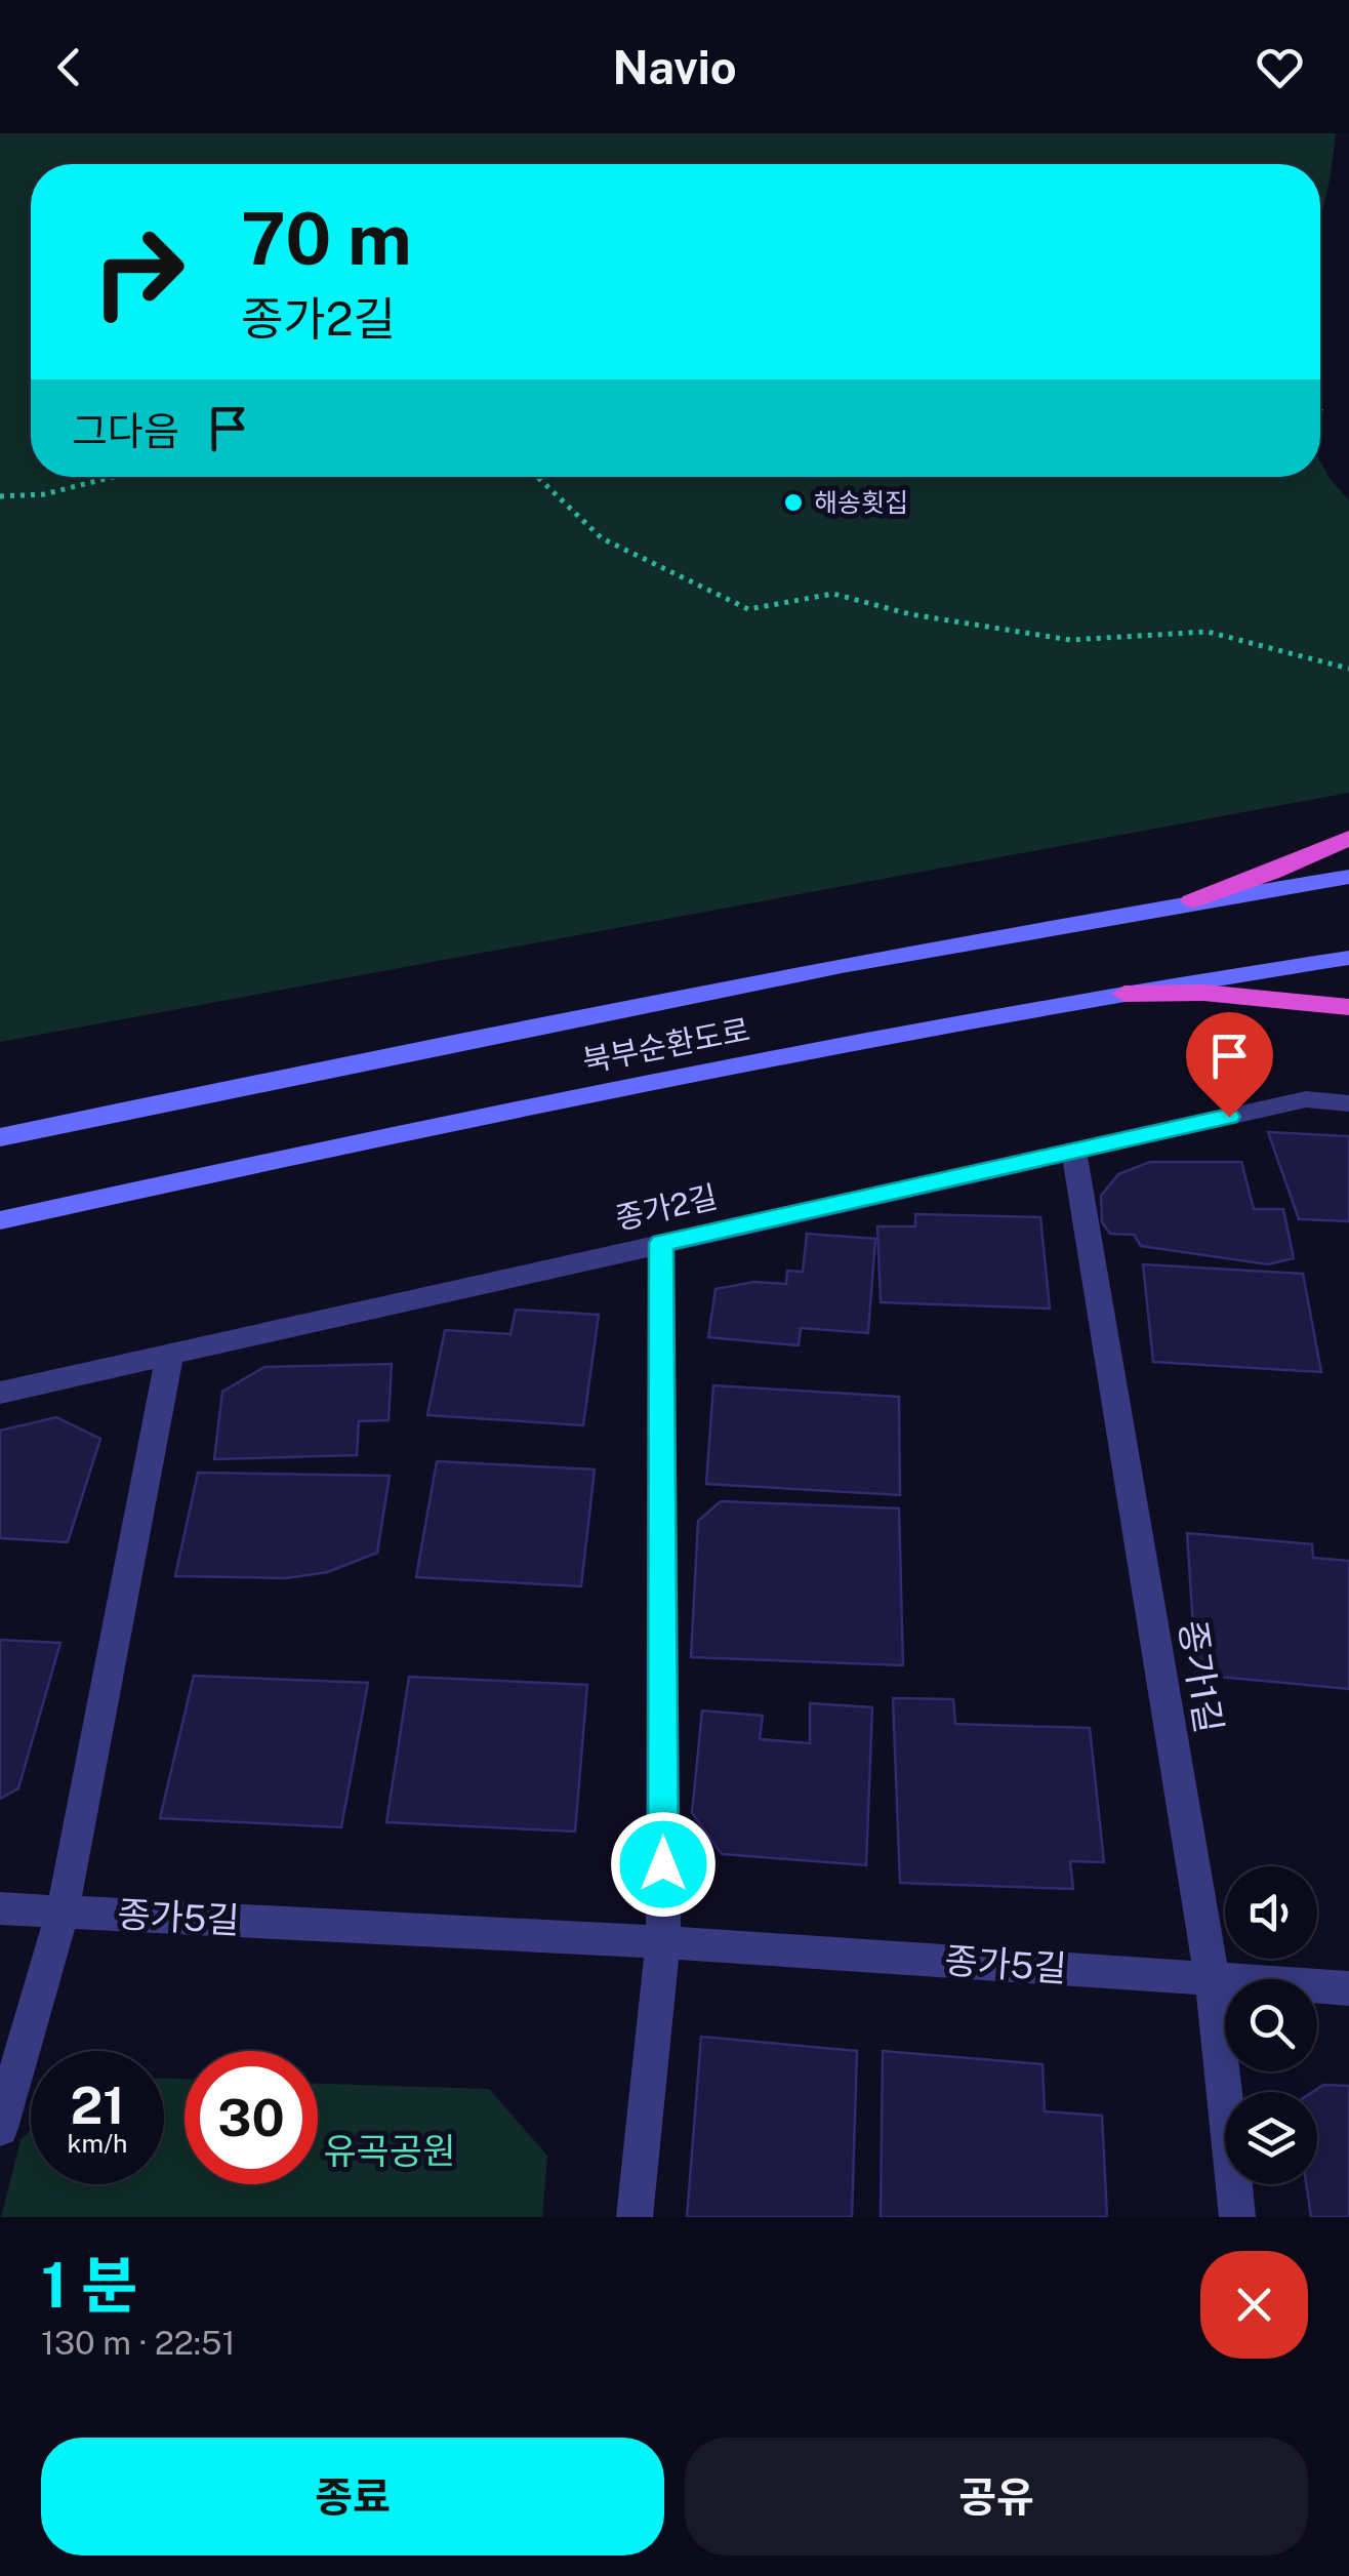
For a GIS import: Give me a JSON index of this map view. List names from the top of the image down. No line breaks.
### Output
{"streets":{"main road":["북부순환도로"],"street":["종가2길","종가1길","종가5길"]},"crossings":[["종가2길","종가1길"],["종가1길","종가5길"]],"parks":["유곡공원"],"places":["해송횟집"],"page":{"header":"Navio","turn":["70 m","종가2길"],"then":"그다음","speed":"21 km/h","limit":"30","heading":["1 분","130 m · 22:51"],"buttons":["종료","공유"]}}
